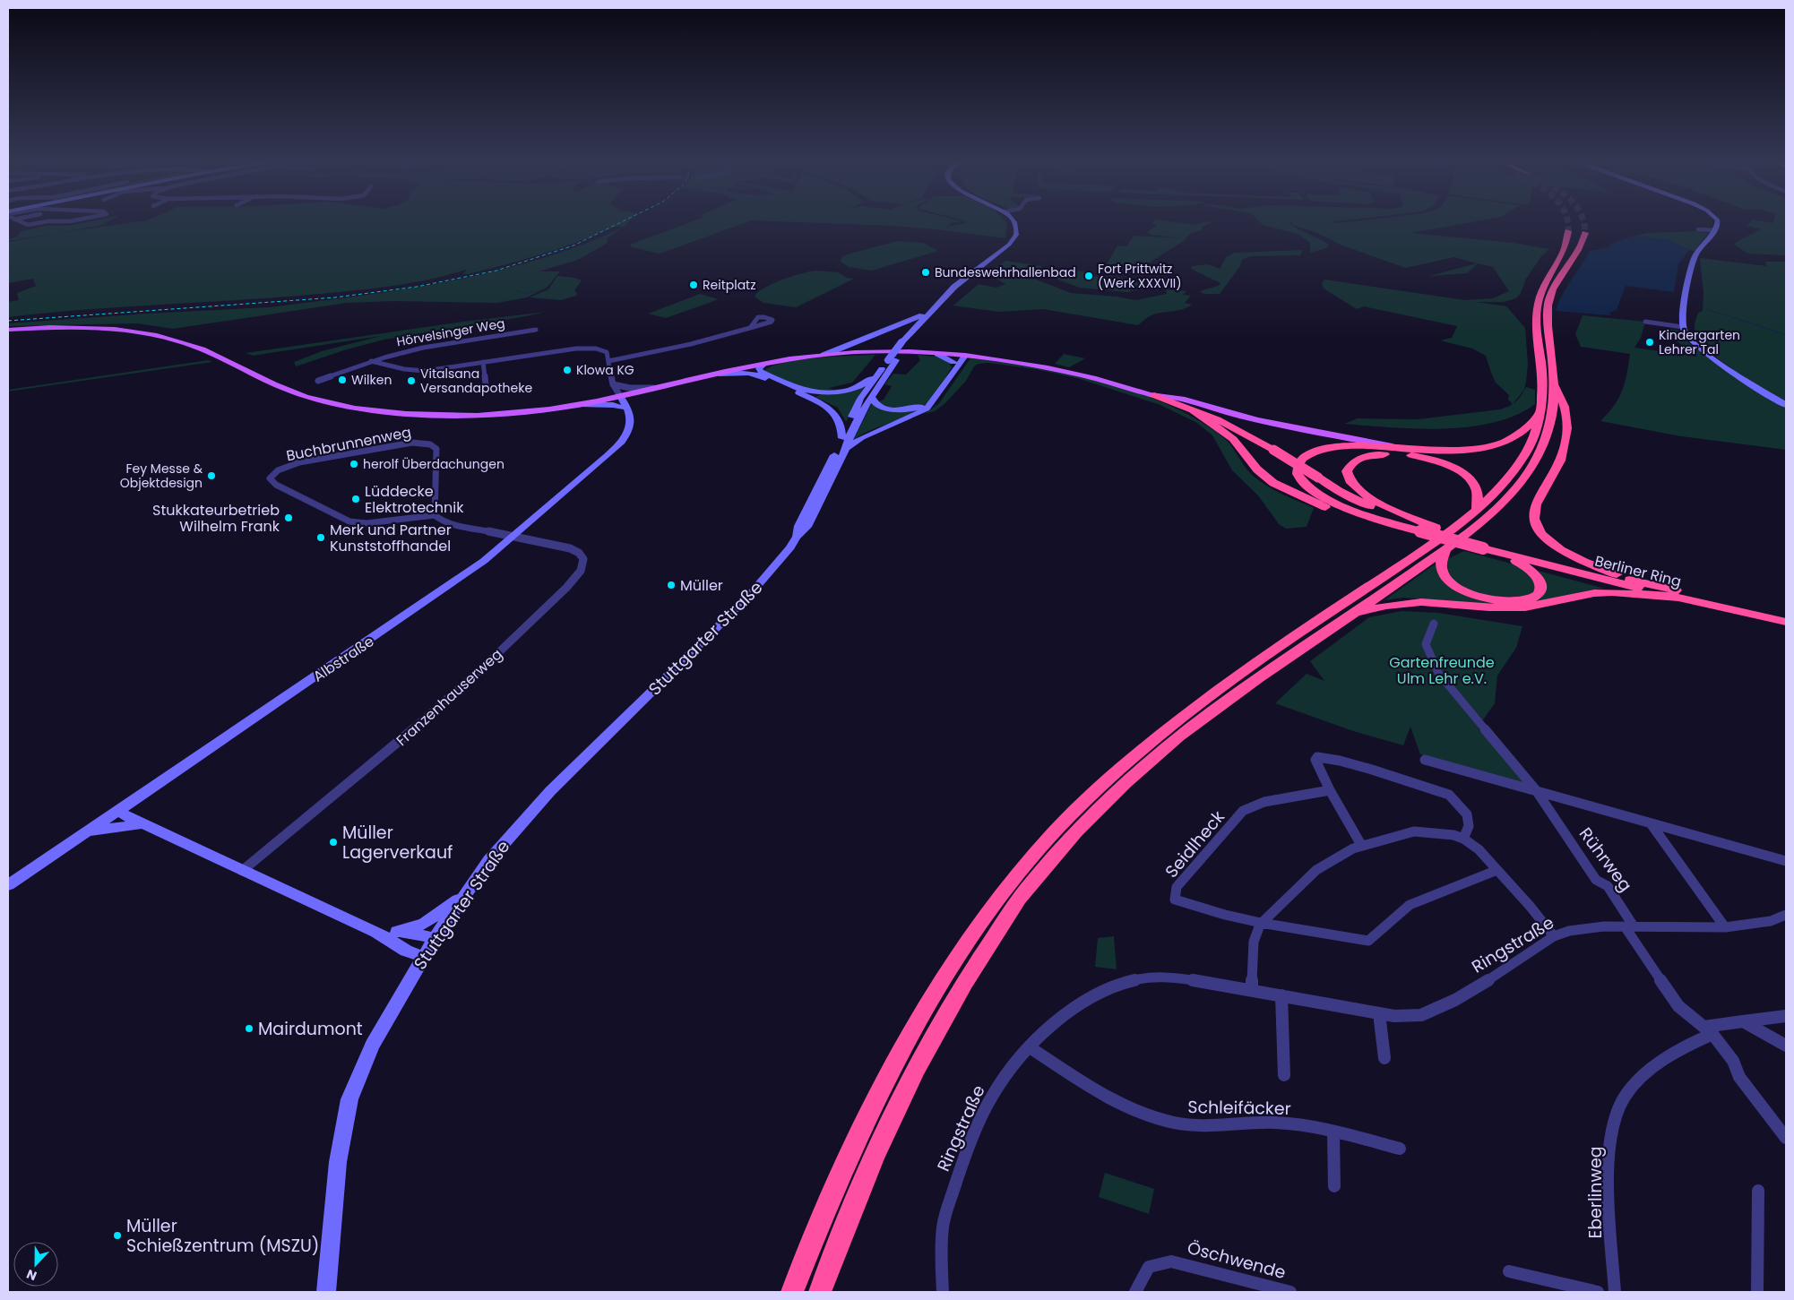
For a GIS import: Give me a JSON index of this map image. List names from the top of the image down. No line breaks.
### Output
{"streets":{"highway":["Berliner Ring"],"main road":["Stuttgarter Straße","Albstraße"],"street":["Hörvelsinger Weg","Buchbrunnenweg","Franzenhauserweg","Seidlheck","Rührweg","Ringstraße","Schleifäcker","Eberlinweg","Öschwende"]},"crossings":[["Albstraße","Franzenhauserweg"],["Rührweg","Ringstraße"],["Rührweg","Eberlinweg"],["Ringstraße","Schleifäcker"]],"parks":["Gartenfreunde Ulm Lehr e.V."],"places":["Bundeswehrhallenbad","Fort Prittwitz (Werk XXXVII)","Reitplatz","Kindergarten Lehrer Tal","Klowa KG","Wilken","Vitalsana Versandapotheke","herolf Überdachungen","Fey Messe & Objektdesign","Lüddecke Elektrotechnik","Stukkateurbetrieb Wilhelm Frank","Merk und Partner Kunststoffhandel","Müller","Müller Lagerverkauf","Mairdumont","Müller Schießzentrum (MSZU)"],"north":"bottom"}
